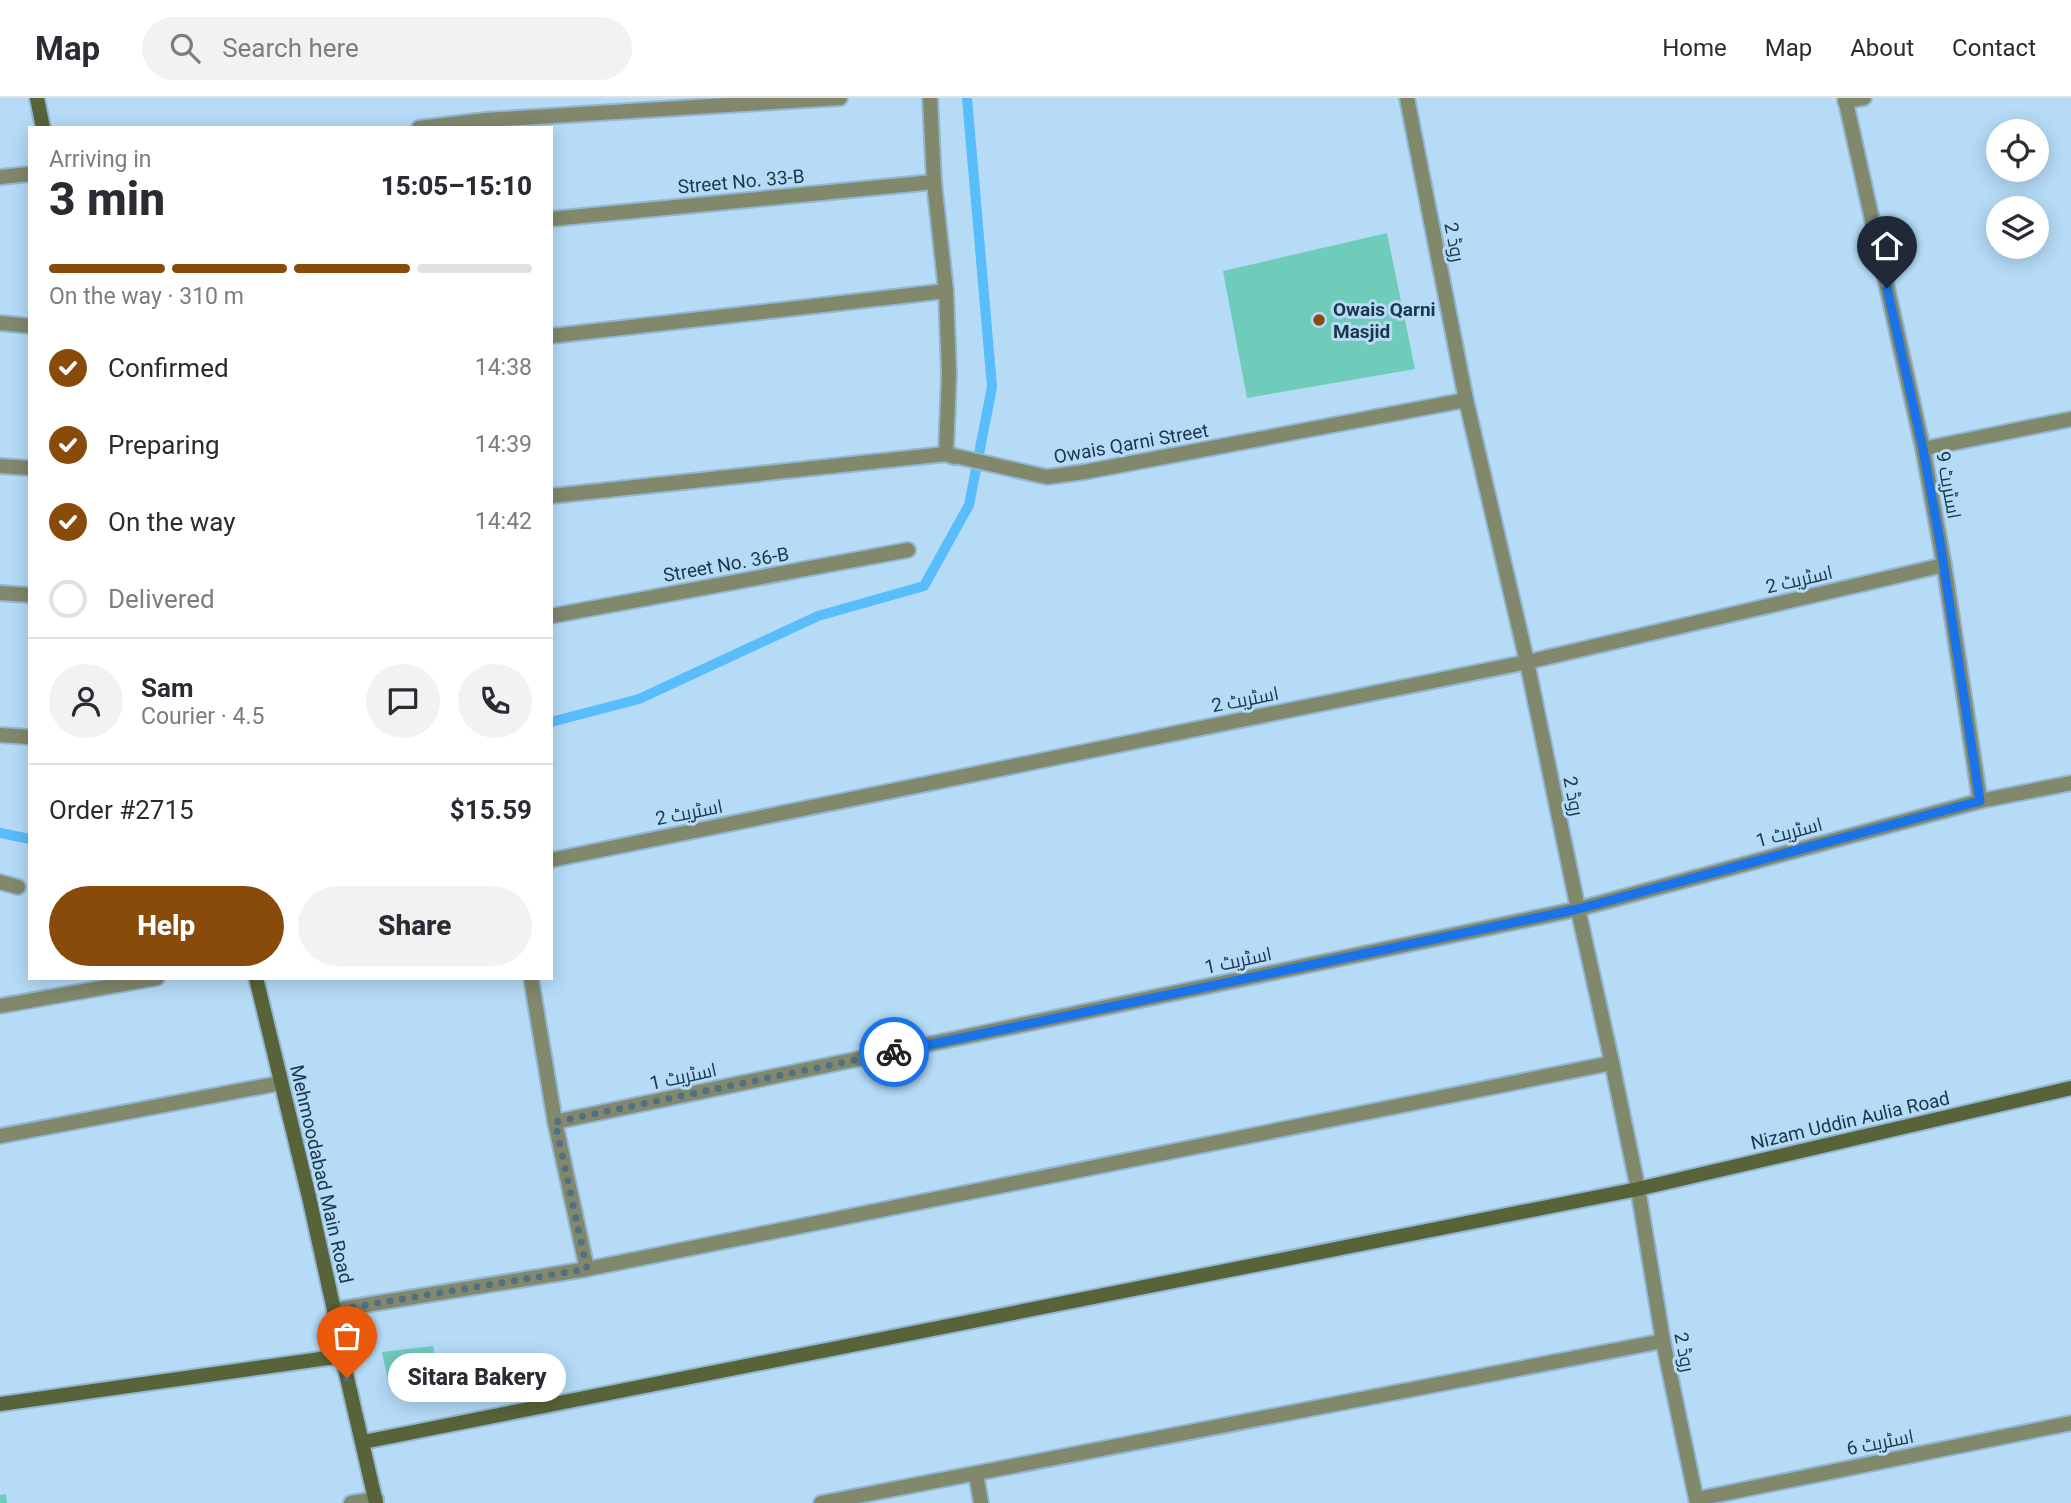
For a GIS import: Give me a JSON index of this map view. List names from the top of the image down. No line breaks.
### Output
{"streets":{"main road":["Nizam Uddin Aulia Road","Mehmoodabad Main Road"],"street":["Street No. 33-B","روڈ 2","Owais Qarni Street","اسٹریٹ 9","Street No. 36-B","اسٹریٹ 2","اسٹریٹ 1","اسٹریٹ 6"]},"crossings":[["روڈ 2","Owais Qarni Street"],["روڈ 2","اسٹریٹ 2"],["روڈ 2","اسٹریٹ 1"],["روڈ 2","Nizam Uddin Aulia Road"],["روڈ 2","اسٹریٹ 6"],["اسٹریٹ 9","اسٹریٹ 2"],["اسٹریٹ 9","اسٹریٹ 1"],["Nizam Uddin Aulia Road","Mehmoodabad Main Road"]],"places":["Owais Qarni Masjid","Sitara Bakery"],"page":{"header":"Map","search":"Search here","nav":["Home","Map","About","Contact"],"heading":["3 min","Arriving in","15:05–15:10"],"panel":["Sam","Courier · 4.5","Order #2715","$15.59"],"bar":"On the way · 310 m","list":[["Confirmed","14:38"],["Preparing","14:39"],["On the way","14:42"],"Delivered"],"buttons":["Help","Share"],"bubble":"Sitara Bakery"}}
